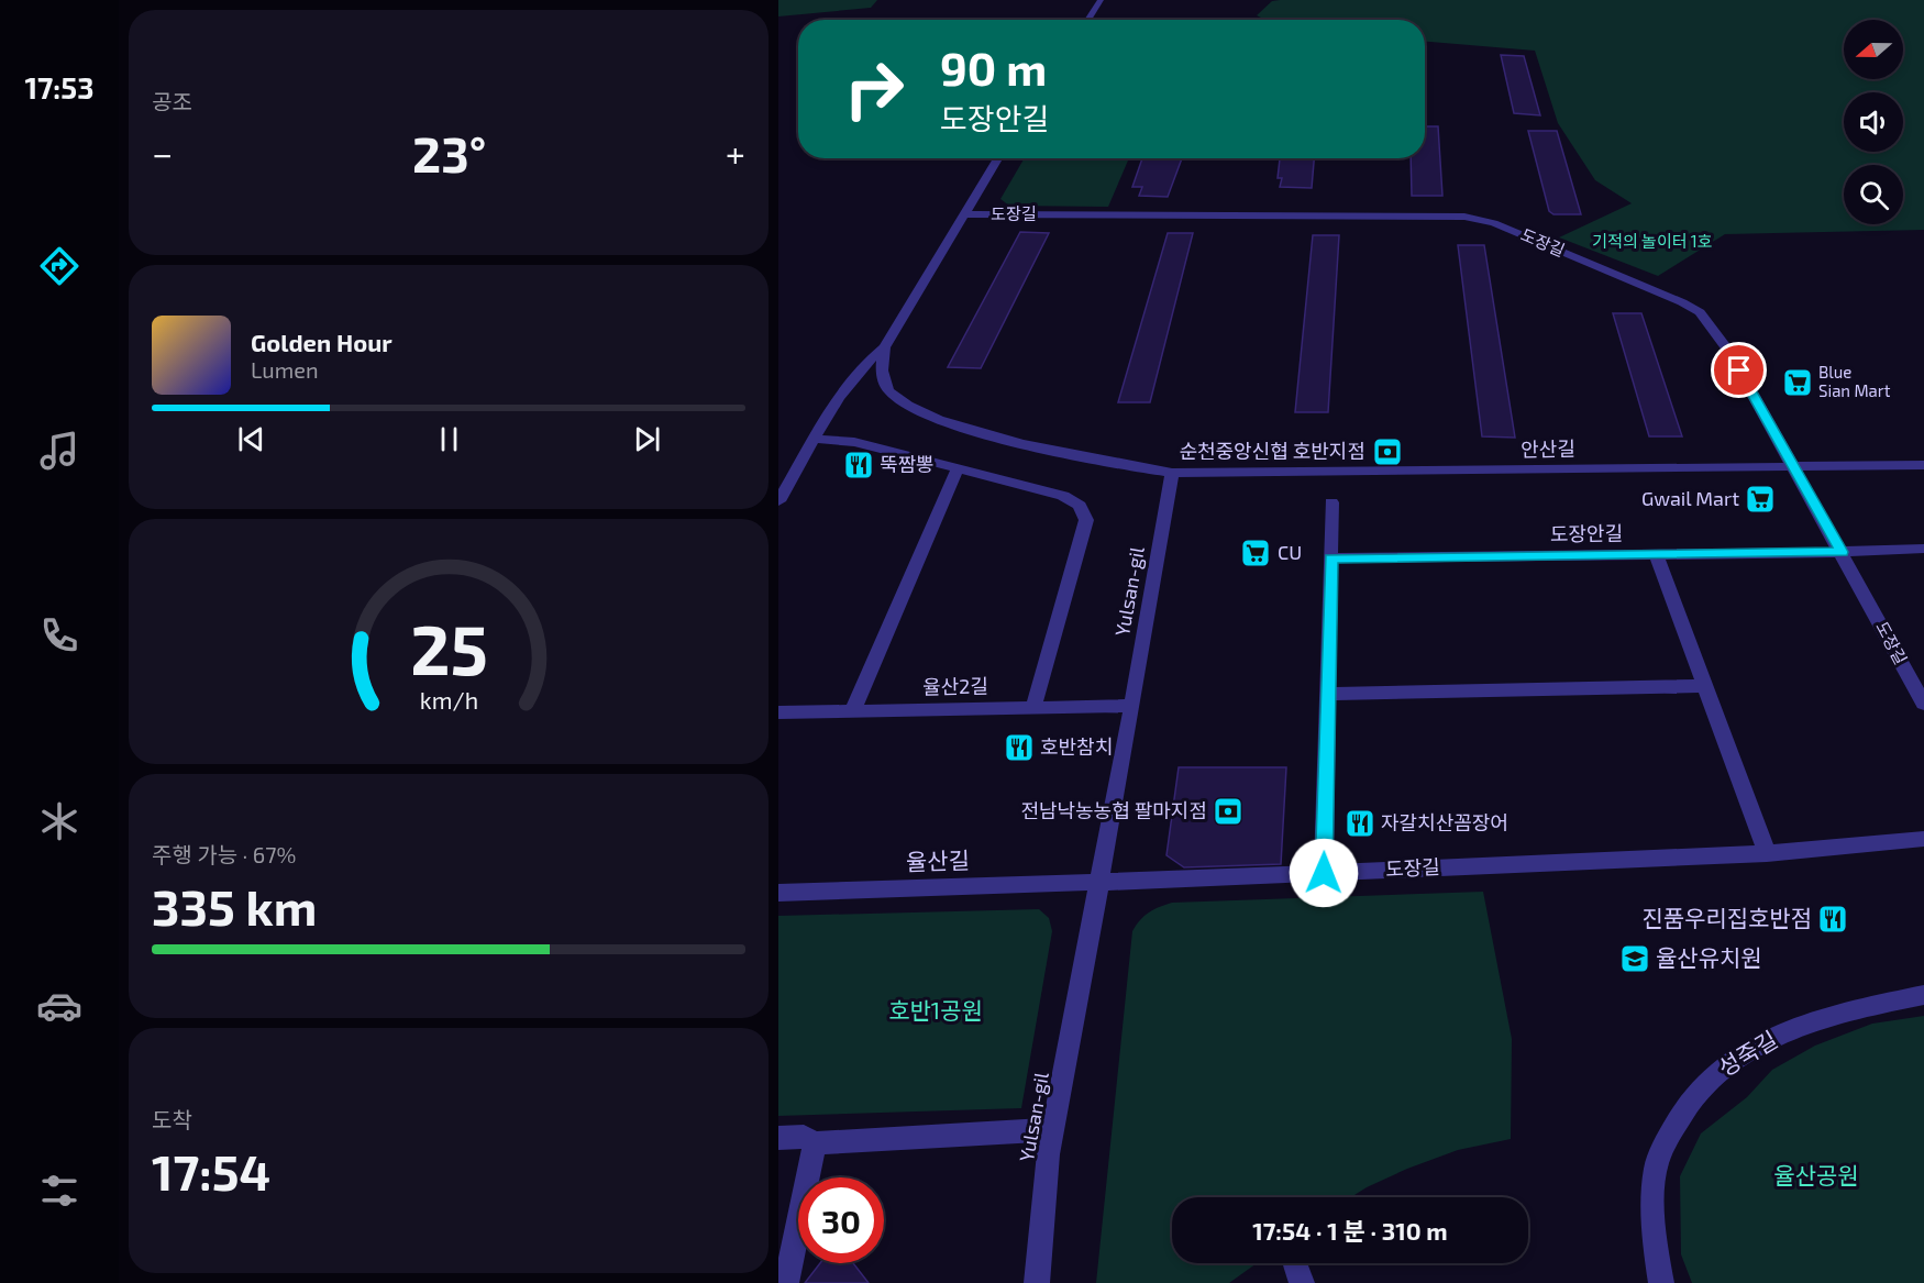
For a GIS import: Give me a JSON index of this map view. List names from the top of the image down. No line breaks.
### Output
{"streets":{"street":["도장길","안산길","도장안길","Yulsan-gil","율산2길","율산길","성죽길"]},"crossings":[["도장길","안산길"],["도장길","도장안길"],["도장길","Yulsan-gil"],["도장길","율산길"],["안산길","Yulsan-gil"],["Yulsan-gil","율산2길"],["Yulsan-gil","율산길"]],"parks":["기적의 놀이터 1호","호반1공원","율산공원"],"places":{"supermarket":["Blue Sian Mart","Gwail Mart","CU"],"bank":["순천중앙신협 호반지점","전남낙농농협 팔마지점"],"restaurant":["뚝짬뽕","호반참치","자갈치산꼼장어","진품우리집호반점"],"school or university":["율산유치원"]},"north":"left","page":{"tabs":"17:53","tile":["공조",["주행 가능 · 67%","335 km"],["도착","17:54"]],"turn":["90 m","도장안길"],"heat":["−","23°","+"],"song":["Golden Hour","Lumen"],"limit":"30","trip":"17:54 · 1 분 · 310 m","gauge":["25","km/h"]}}
